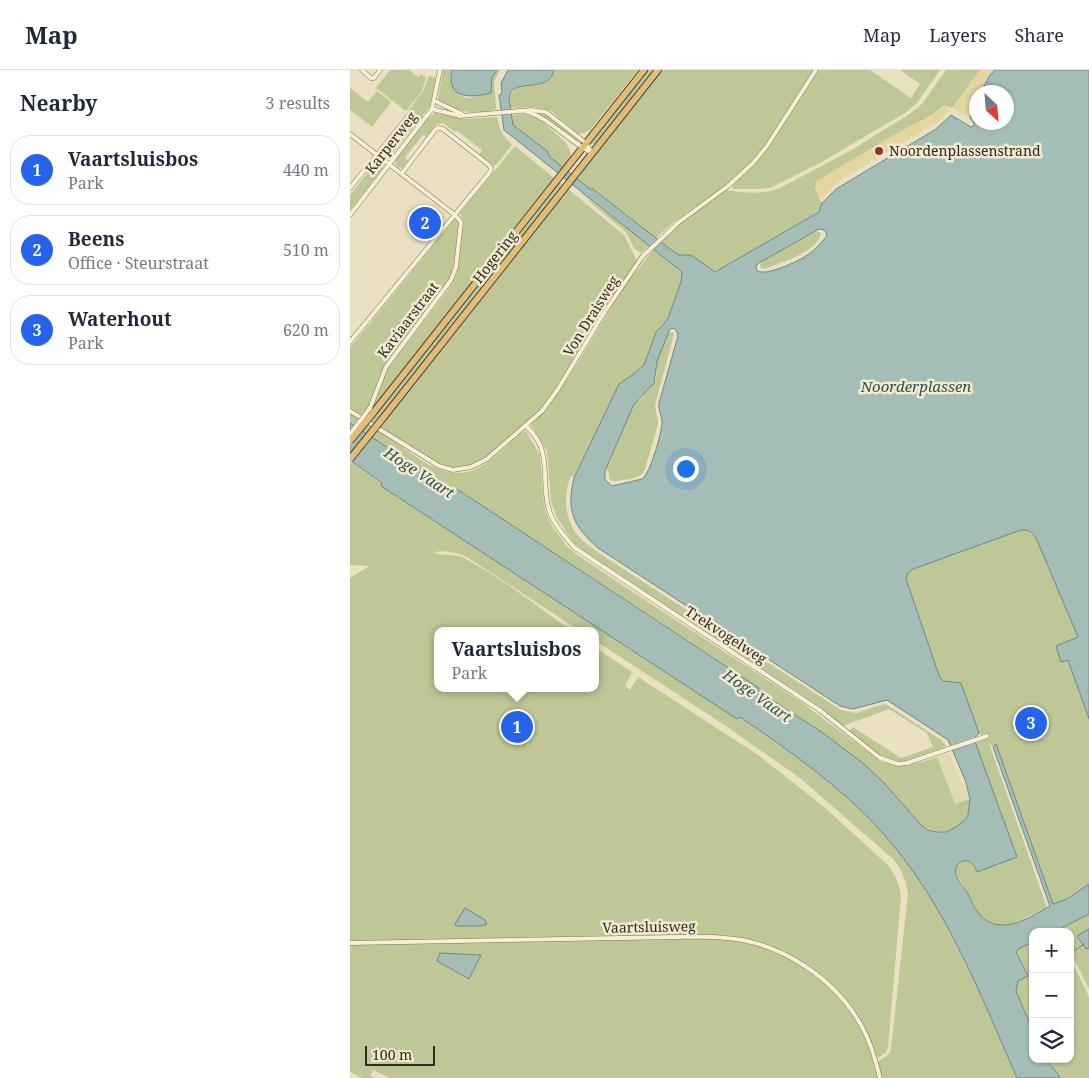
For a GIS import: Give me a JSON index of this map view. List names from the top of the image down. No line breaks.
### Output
{"streets":{"highway":["Hogering"],"street":["Karperweg","Von Draisweg","Kaviaarstraat","Trekvogelweg","Vaartsluisweg"]},"crossings":[["Karperweg","Hogering"],["Hogering","Kaviaarstraat"],["Von Draisweg","Trekvogelweg"]],"water":["Noorderplassen","Hoge Vaart"],"places":["Noordenplassenstrand"],"scale_bar":"100 m","north":"bottom right","page":{"header":"Map","nav":["Map","Layers","Share"],"heading":["Nearby","3 results"],"list":[{"mark":"1","name":"Vaartsluisbos","note":"Park","value":"440 m"},{"mark":"2","name":"Beens","note":"Office · Steurstraat","value":"510 m"},{"mark":"3","name":"Waterhout","note":"Park","value":"620 m"}],"pins":["2","3","1"],"popup":["Vaartsluisbos","Park"],"map_buttons":["+","−"],"scale":"100 m"}}
